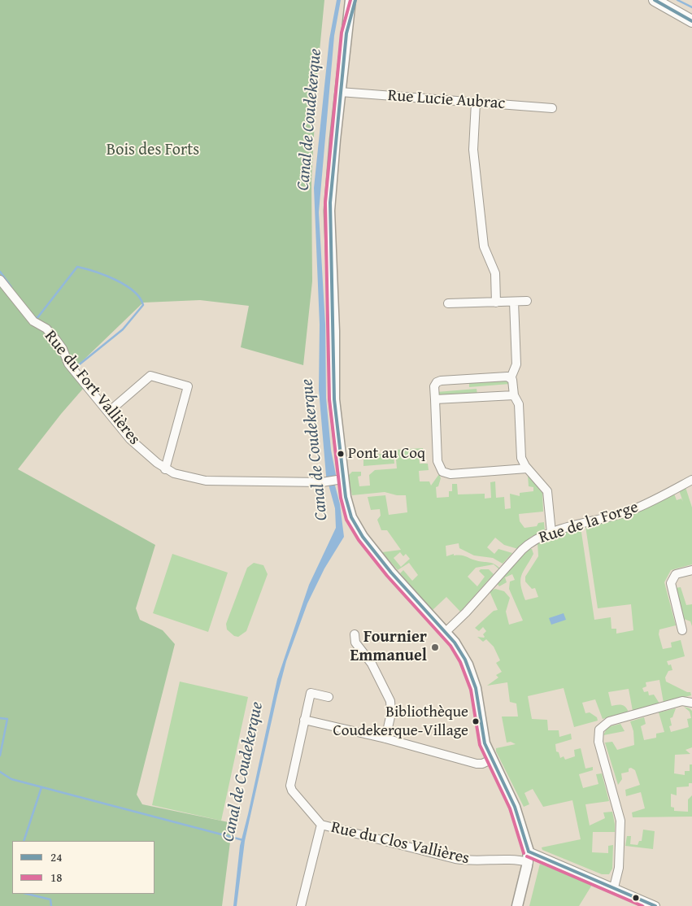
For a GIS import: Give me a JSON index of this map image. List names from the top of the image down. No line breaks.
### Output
{"streets":{"street":["Rue Lucie Aubrac","Rue du Fort Vallières","Rue de la Forge","Rue du Clos Vallières"]},"water":["Canal de Coudekerque"],"parks":["Bois des Forts"],"places":["Pont au Coq","Fournier Emmanuel","Bibliothèque Coudekerque-Village"],"lines":["transit line 24","transit line 18"],"legend":["24","18"]}
